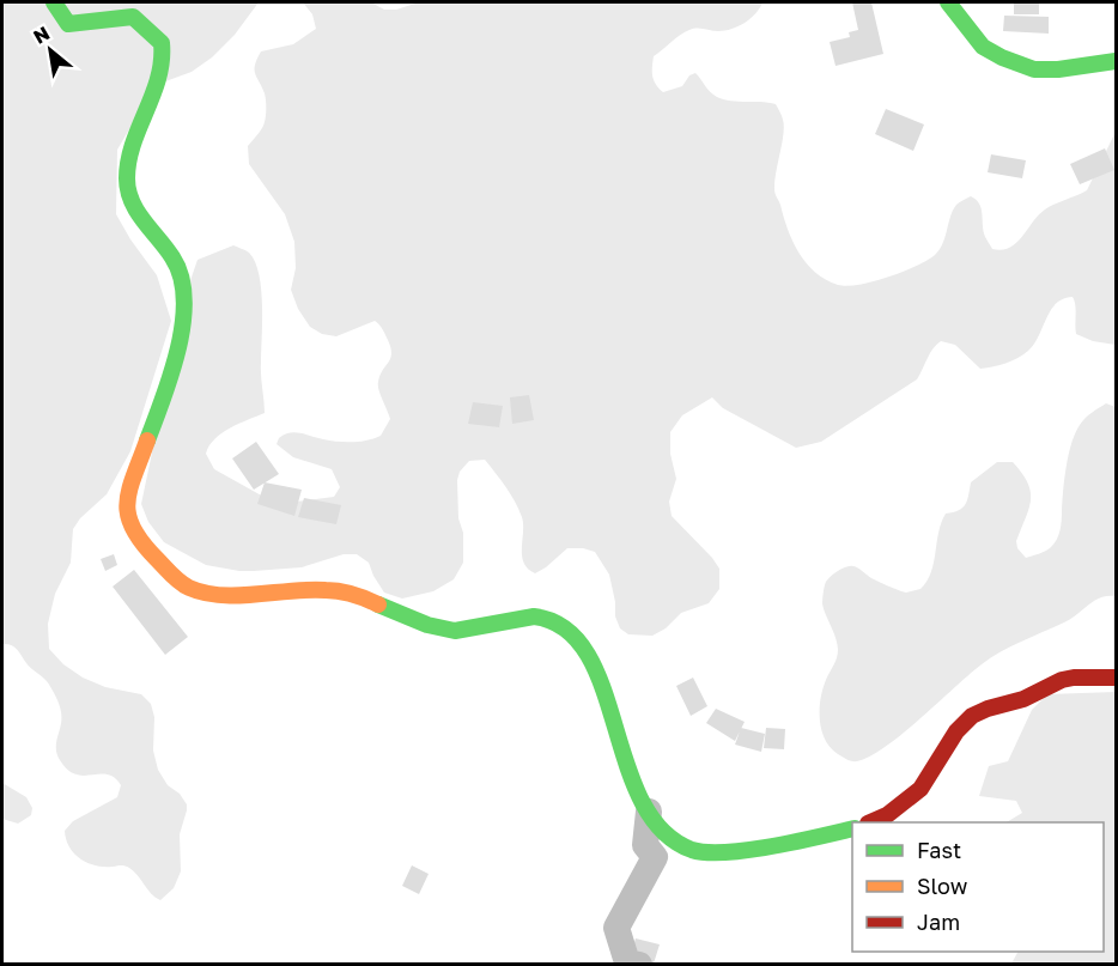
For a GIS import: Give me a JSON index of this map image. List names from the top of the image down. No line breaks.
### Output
{"legend":["Fast","Slow","Jam"],"north":"top left"}
